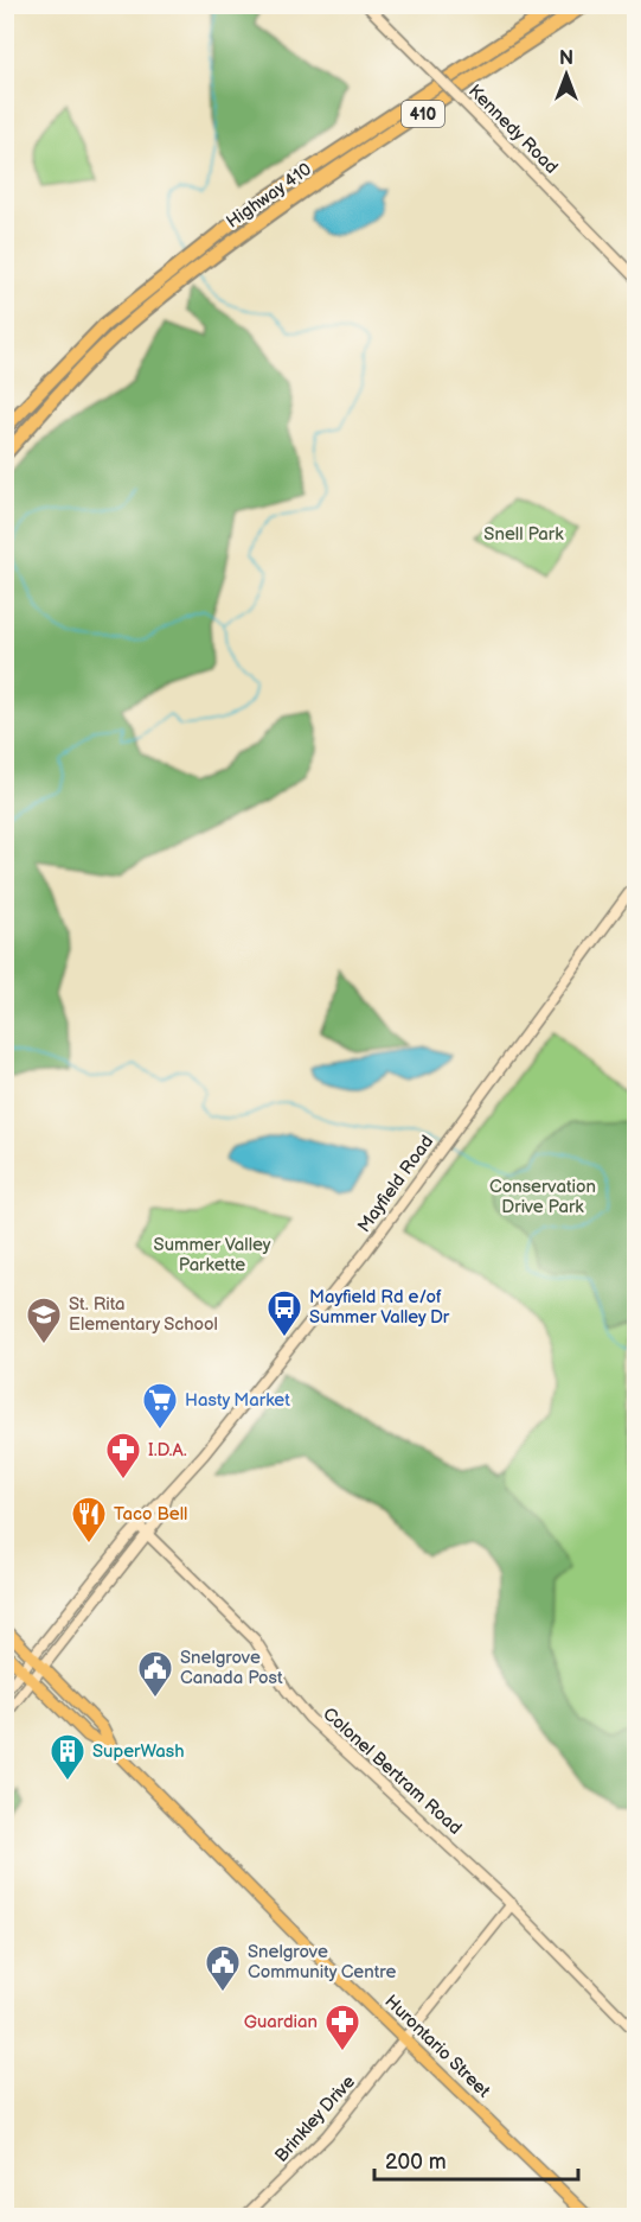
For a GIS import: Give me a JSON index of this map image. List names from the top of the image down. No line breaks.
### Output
{"streets":{"highway":["410","Highway 410"],"main road":["Kennedy Road","Mayfield Road","Colonel Bertram Road","Hurontario Street","Brinkley Drive"]},"crossings":[["Mayfield Road","Colonel Bertram Road"],["Mayfield Road","Hurontario Street"],["Colonel Bertram Road","Brinkley Drive"],["Hurontario Street","Brinkley Drive"]],"parks":["Snell Park","Conservation Drive Park","Summer Valley Parkette"],"places":{"bus stop":["Mayfield Rd e/of Summer Valley Dr"],"school or university":["St. Rita Elementary School"],"supermarket":["Hasty Market"],"pharmacy":["I.D.A.","Guardian"],"restaurant":["Taco Bell"],"public building":["Snelgrove Canada Post","Snelgrove Community Centre"],"building":["SuperWash"]},"scale_bar":"200 m","north":"top"}
